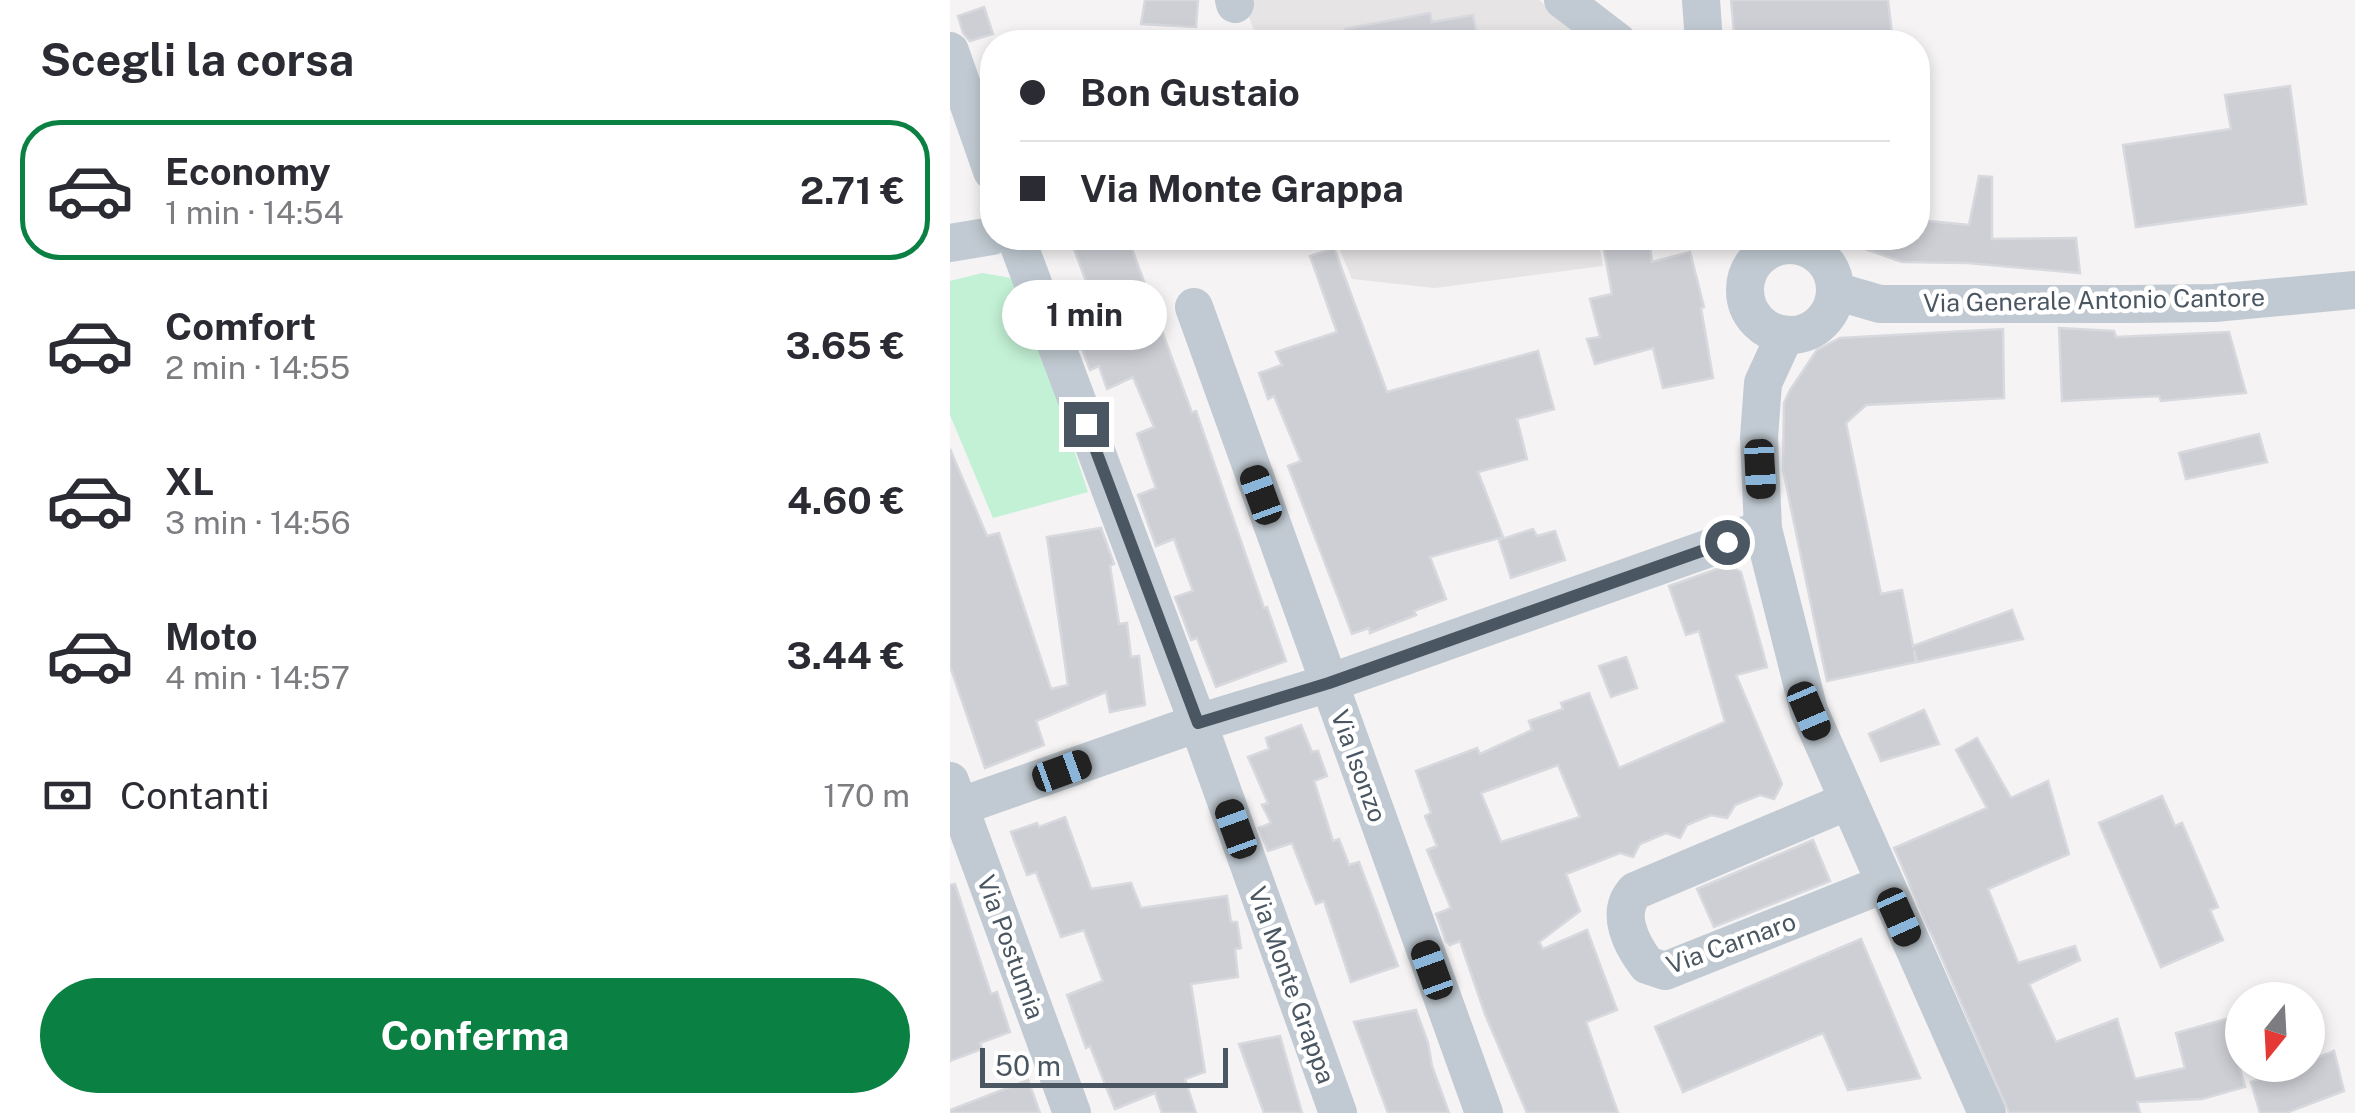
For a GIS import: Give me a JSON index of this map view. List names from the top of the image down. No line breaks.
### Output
{"streets":{"street":["Via Generale Antonio Cantore","Via Isonzo","Via Carnaro","Via Postumia","Via Monte Grappa"]},"scale_bar":"50 m","north":"bottom","page":{"heading":"Scegli la corsa","banner":["Bon Gustaio","Via Monte Grappa"],"list":[{"name":"Economy","note":"1 min · 14:54","value":"2.71 €"},{"name":"Comfort","note":"2 min · 14:55","value":"3.65 €"},{"name":"XL","note":"3 min · 14:56","value":"4.60 €"},{"name":"Moto","note":"4 min · 14:57","value":"3.44 €"}],"bubble":"1 min","pay":["Contanti","170 m"],"buttons":"Conferma","scale":"50 m"}}
